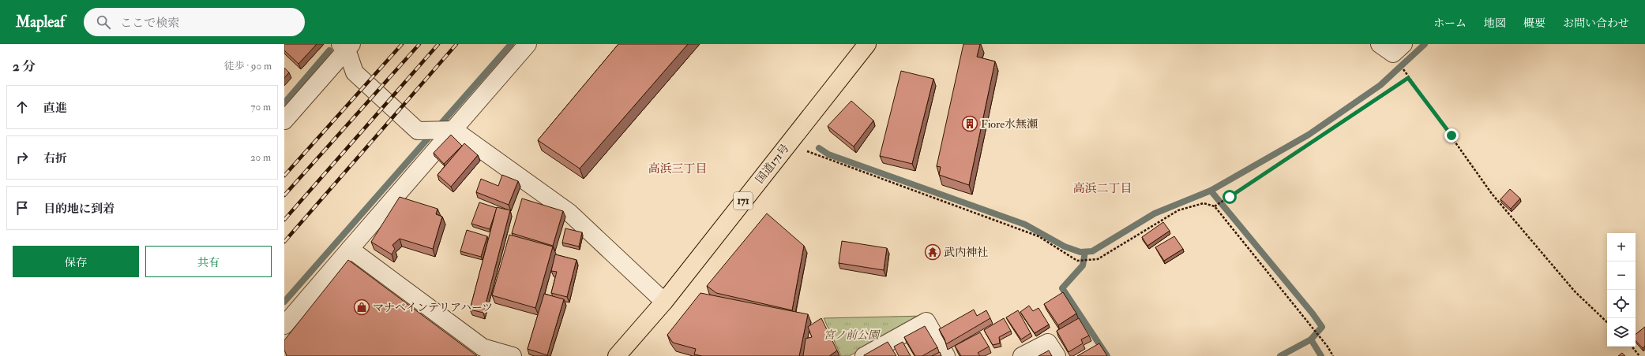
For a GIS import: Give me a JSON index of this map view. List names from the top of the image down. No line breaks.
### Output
{"streets":{"highway":["国道171号","171"]},"districts":["高浜三丁目","高浜二丁目"],"parks":["宮ノ前公園"],"places":{"building":["Fiore水無瀬"],"temple":["武内神社"],"shop":["マナベインテリアハーツ"]},"page":{"header":"Mapleaf","search":"ここで検索","nav":["ホーム","地図","概要","お問い合わせ"],"heading":["2 分","徒歩 · 90 m"],"list":[["直進","70 m"],["右折","20 m"],"目的地に到着"],"map_buttons":["+","−"],"buttons":["保存","共有"]}}
